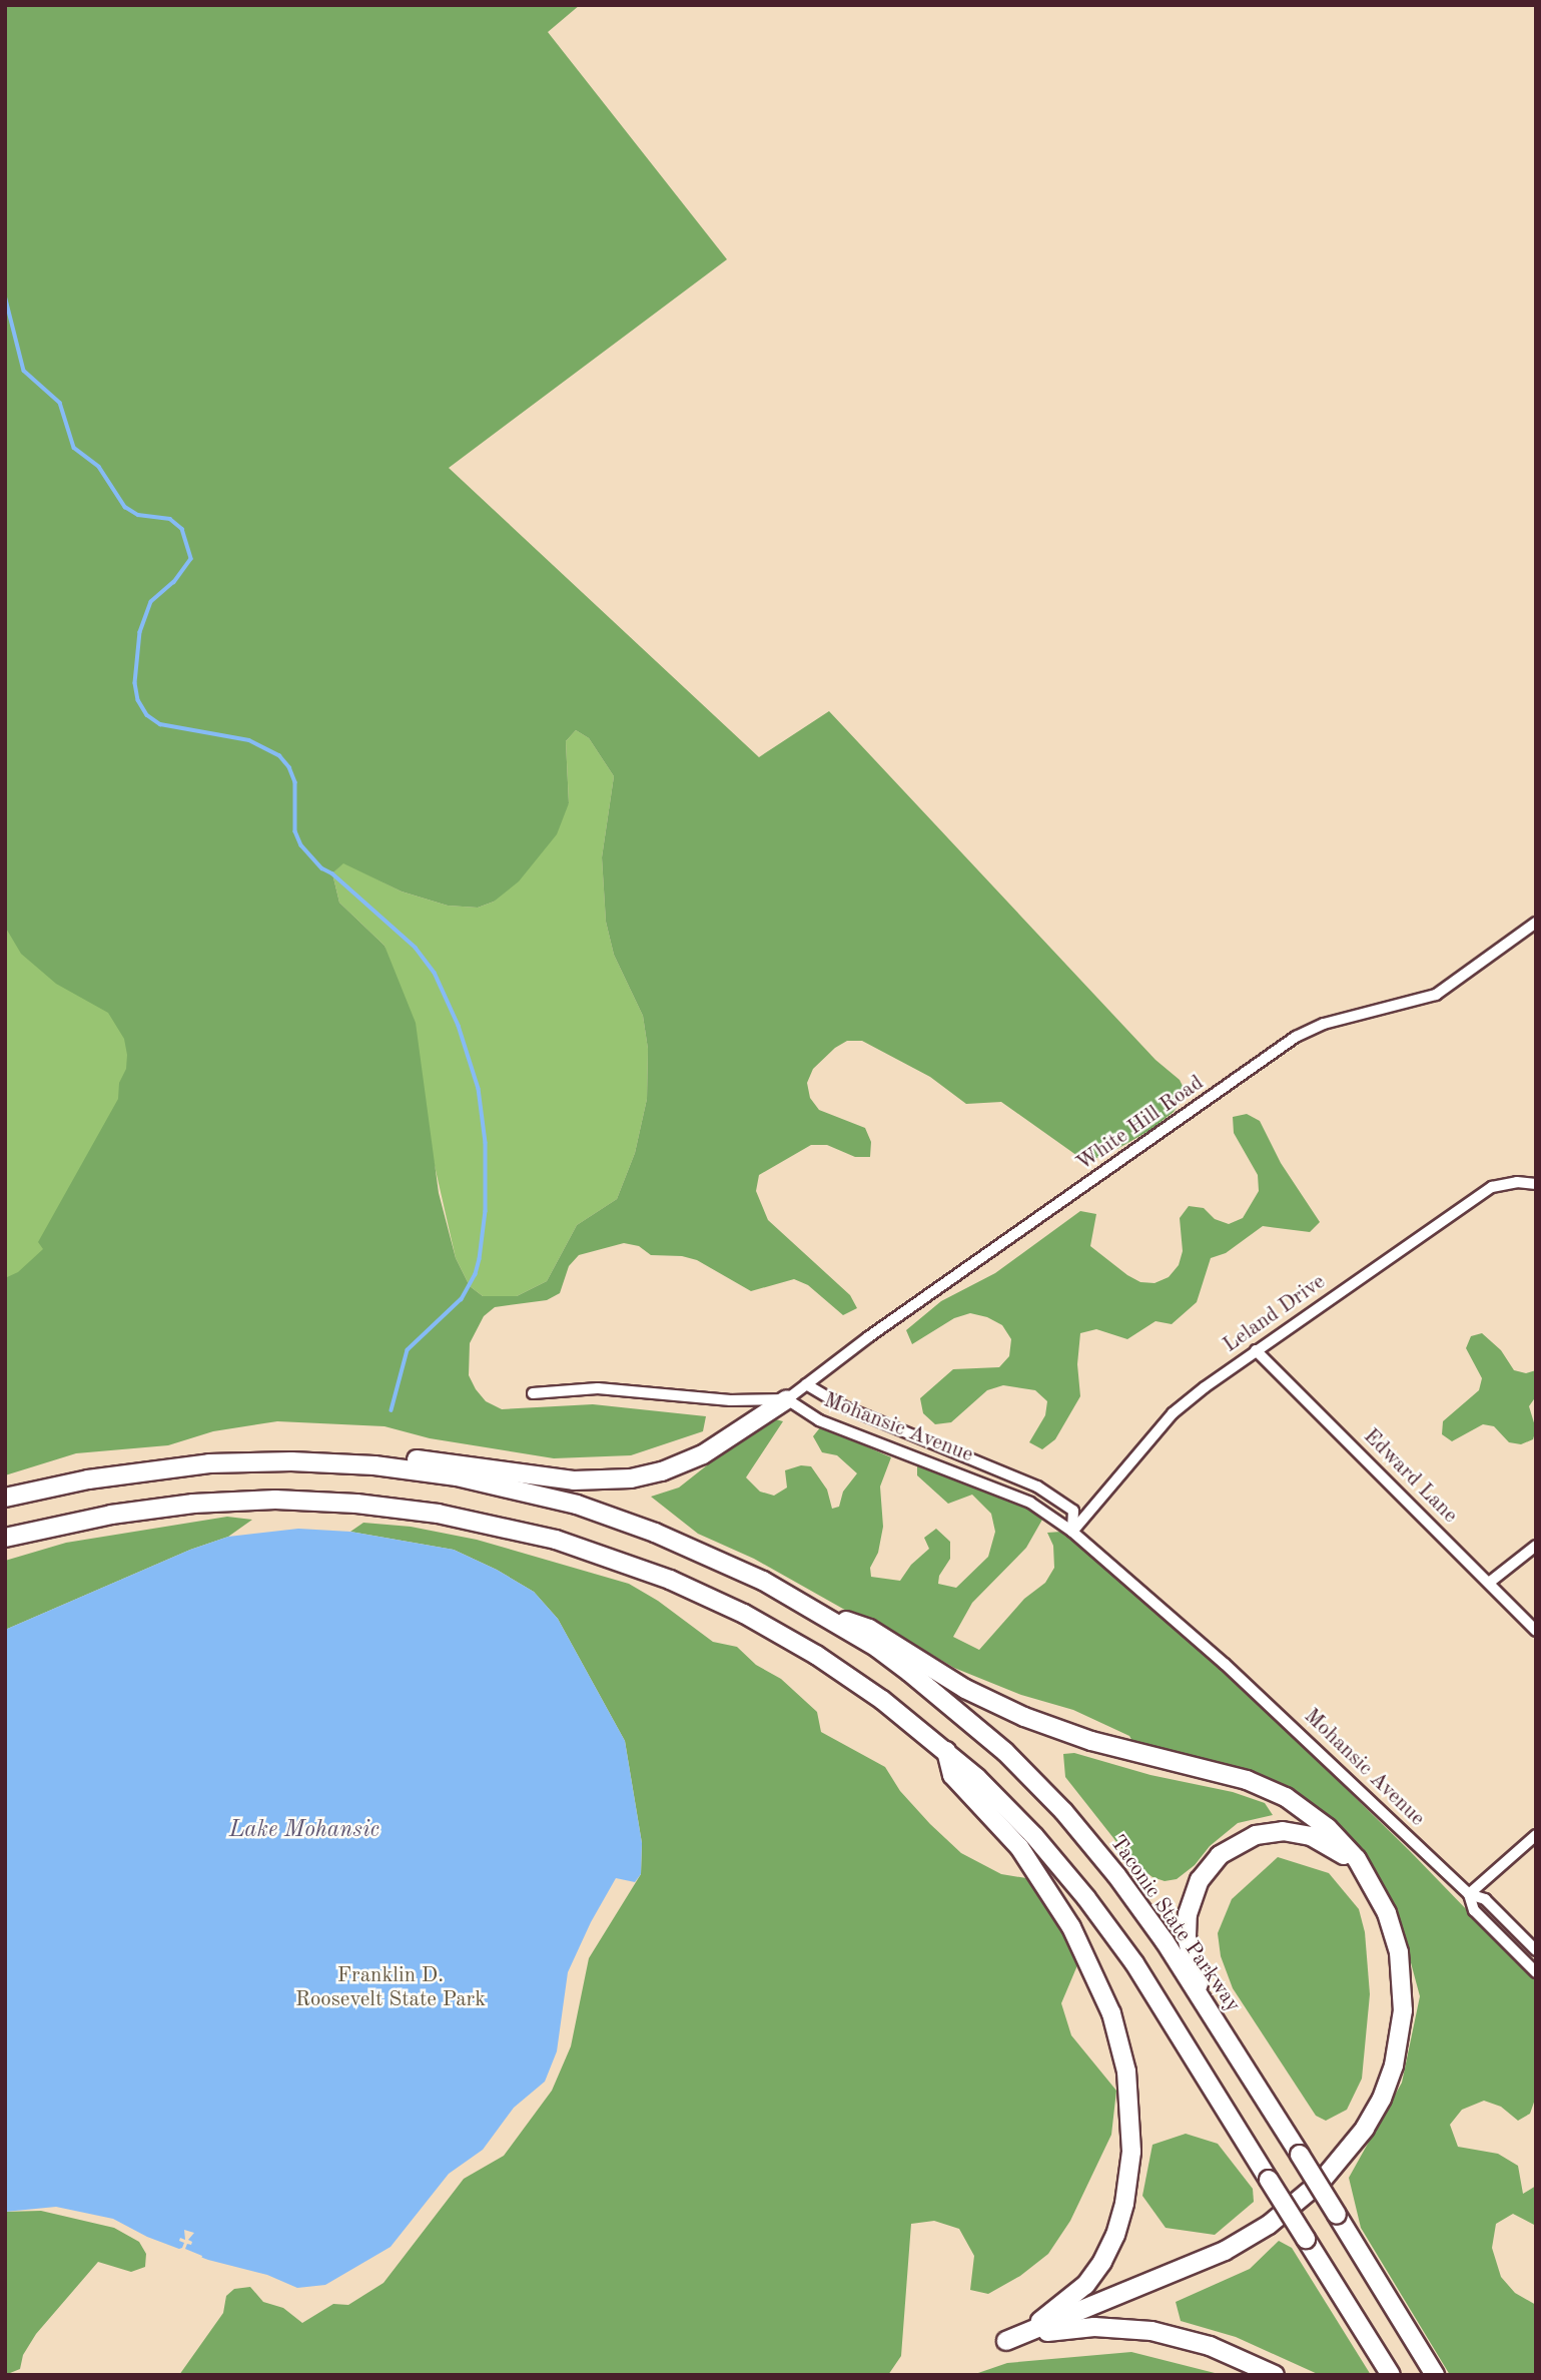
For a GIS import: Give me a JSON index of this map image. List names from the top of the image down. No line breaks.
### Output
{"streets":{"highway":["Taconic State Parkway"],"street":["White Hill Road","Leland Drive","Mohansic Avenue","Edward Lane"]},"crossings":[["White Hill Road","Mohansic Avenue"],["Leland Drive","Mohansic Avenue"],["Leland Drive","Edward Lane"]],"water":["Lake Mohansic"],"parks":["Franklin D. Roosevelt State Park"]}
